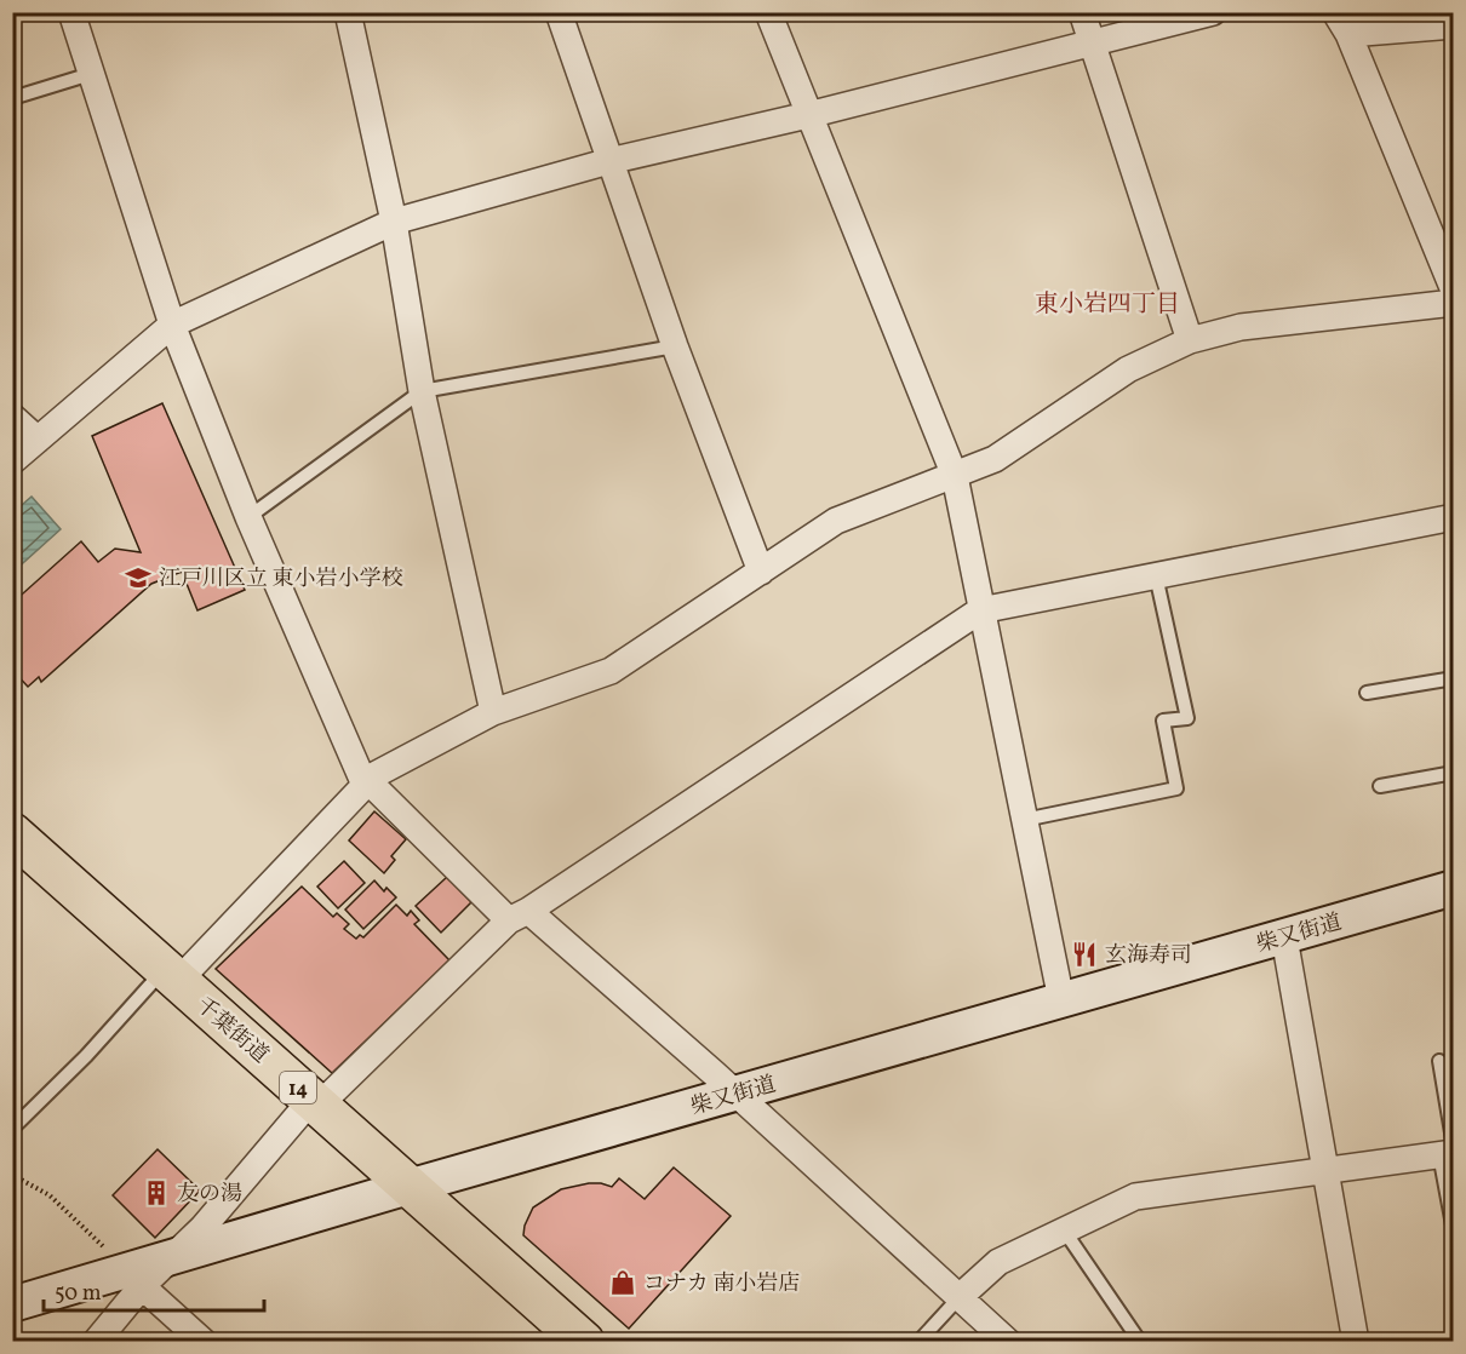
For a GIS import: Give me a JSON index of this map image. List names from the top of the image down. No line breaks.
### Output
{"streets":{"highway":["千葉街道","14"],"main road":["柴又街道"]},"crossings":[["柴又街道","千葉街道"]],"districts":["東小岩四丁目"],"places":{"school or university":["江戸川区立 東小岩小学校"],"restaurant":["玄海寿司"],"building":["友の湯"],"shop":["コナカ 南小岩店"]},"scale_bar":"50 m"}
